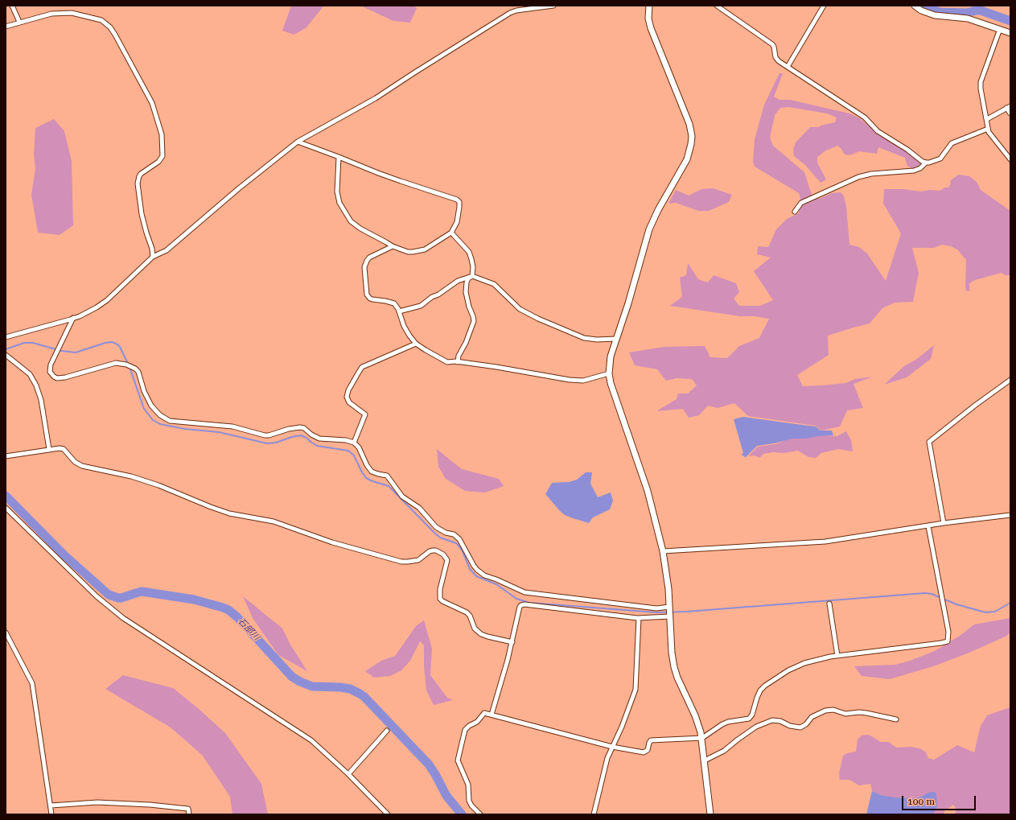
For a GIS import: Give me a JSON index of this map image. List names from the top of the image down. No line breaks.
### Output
{"water":["石部川"],"scale_bar":"100 m"}
